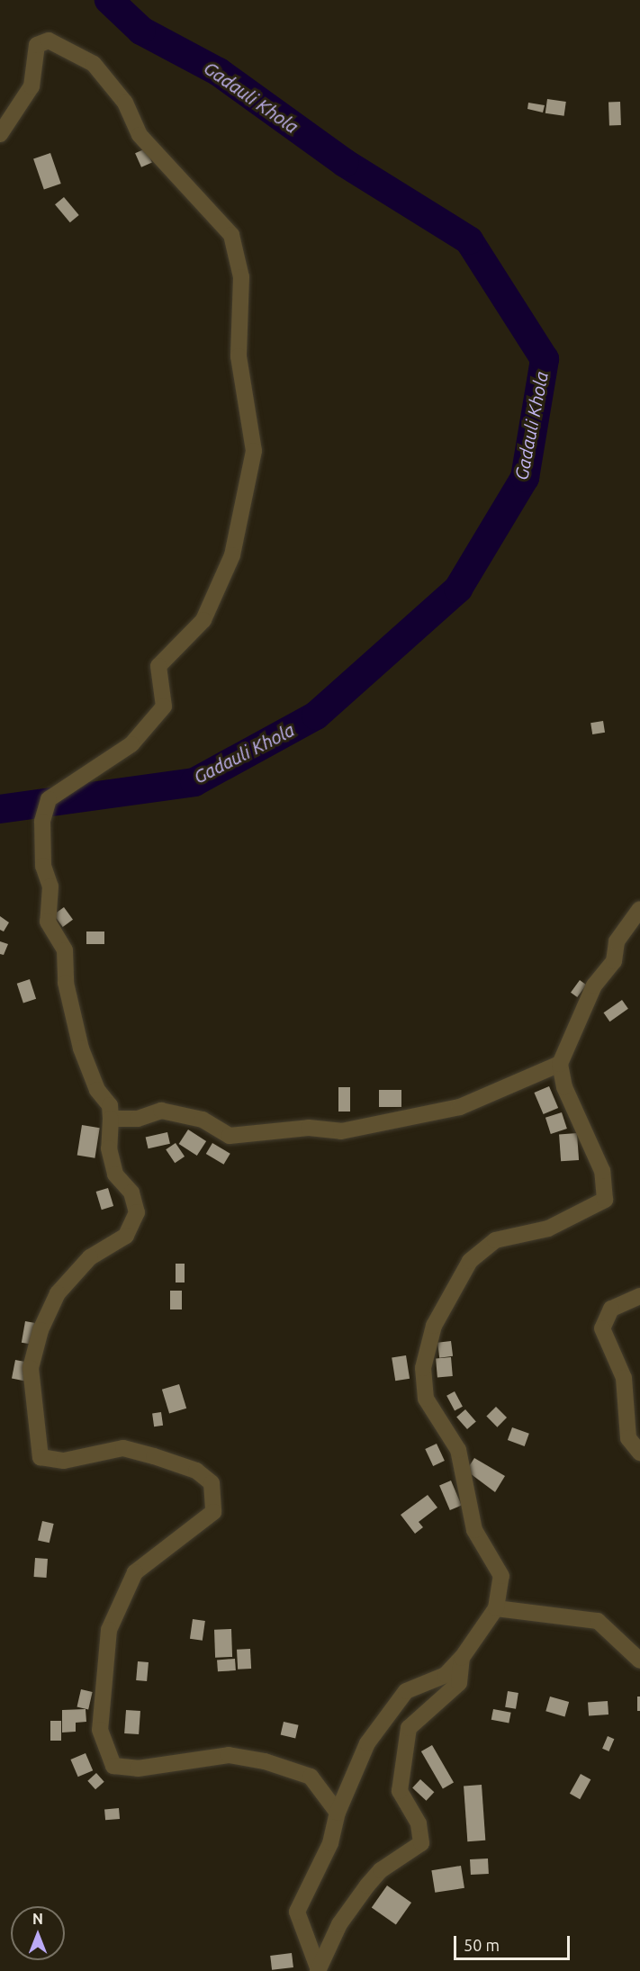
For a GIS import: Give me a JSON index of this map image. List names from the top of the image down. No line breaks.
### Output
{"water":["Gadauli Khola"],"scale_bar":"50 m","north":"top"}
